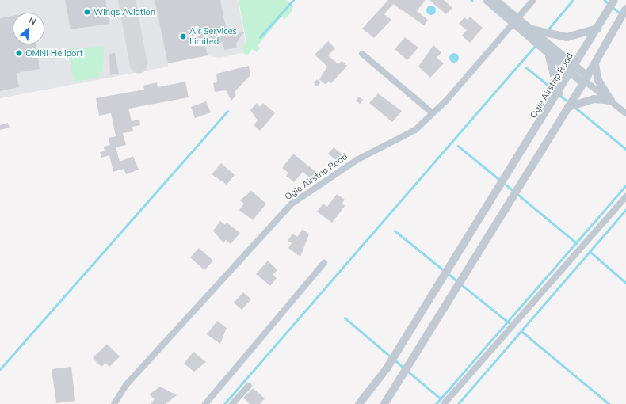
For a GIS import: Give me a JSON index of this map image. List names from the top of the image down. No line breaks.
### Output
{"streets":{"street":["Ogle Airstrip Road"]},"places":["Wings Aviation","Air Services Limited","OMNI Heliport"],"north":"top right"}
